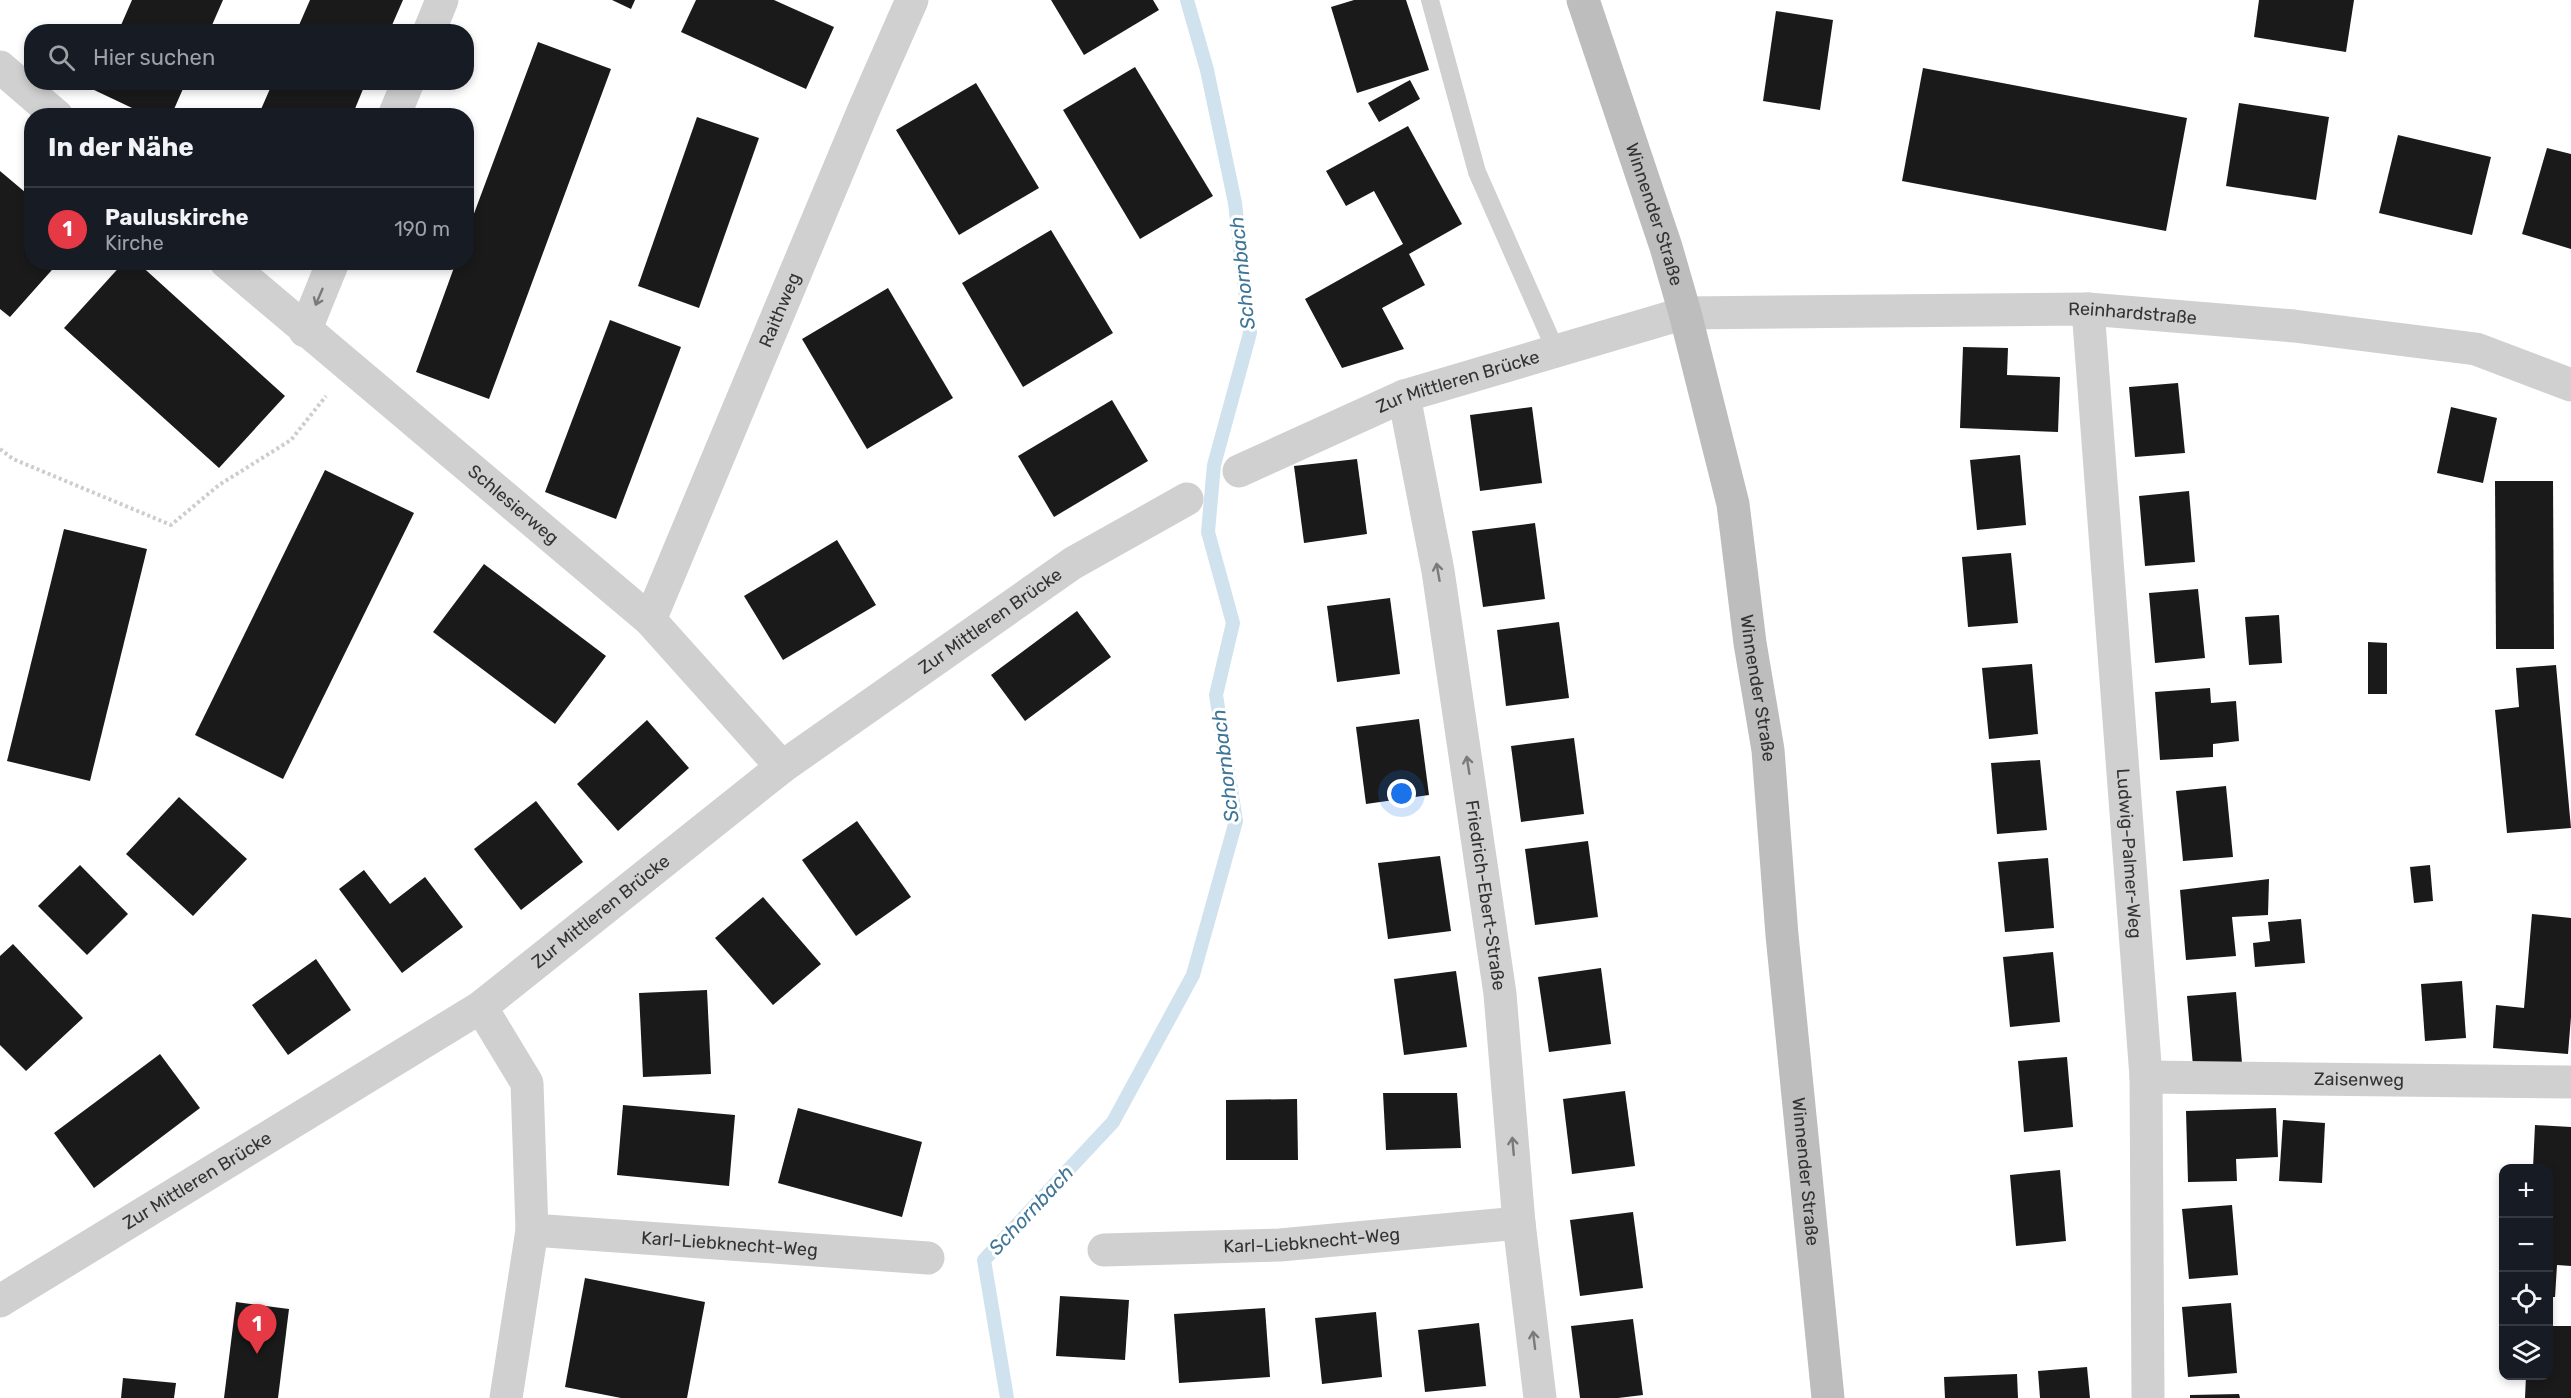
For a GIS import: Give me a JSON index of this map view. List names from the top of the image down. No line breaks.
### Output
{"streets":{"street":["Winnender Straße","Raithweg","Reinhardstraße","Zur Mittleren Brücke","Schlesierweg","Ludwig-Palmer-Weg","Friedrich-Ebert-Straße","Zaisenweg","Karl-Liebknecht-Weg"]},"crossings":[["Winnender Straße","Reinhardstraße"],["Winnender Straße","Zur Mittleren Brücke"],["Raithweg","Schlesierweg"],["Reinhardstraße","Zur Mittleren Brücke"],["Reinhardstraße","Ludwig-Palmer-Weg"],["Zur Mittleren Brücke","Schlesierweg"],["Zur Mittleren Brücke","Friedrich-Ebert-Straße"],["Ludwig-Palmer-Weg","Zaisenweg"],["Friedrich-Ebert-Straße","Karl-Liebknecht-Weg"]],"one_way":["Friedrich-Ebert-Straße"],"water":["Schornbach"],"page":{"search":"Hier suchen","heading":"In der Nähe","list":[{"mark":"1","name":"Pauluskirche","note":"Kirche","value":"190 m"}],"map_buttons":["+","−"],"pins":"1"}}
